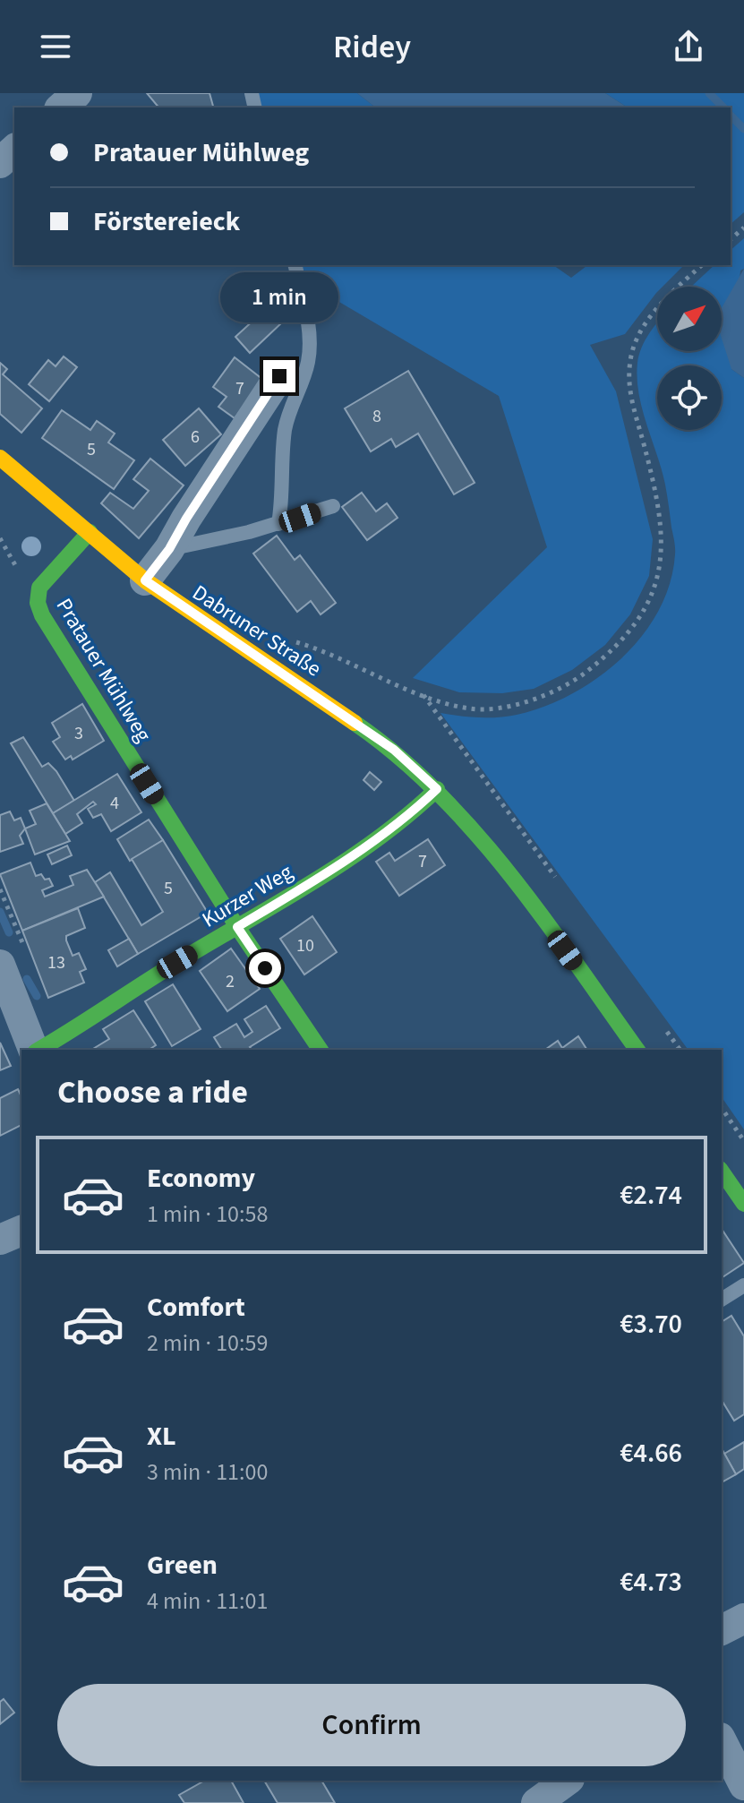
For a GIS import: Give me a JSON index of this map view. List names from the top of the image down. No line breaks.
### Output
{"streets":{"street":["Dabruner Straße","Pratauer Mühlweg","Kurzer Weg"]},"crossings":[["Dabruner Straße","Pratauer Mühlweg"],["Dabruner Straße","Kurzer Weg"],["Pratauer Mühlweg","Kurzer Weg"]],"house_numbers":["7","8","6","5","3","4","7","5","10","13","2"],"north":"top right","page":{"header":"Ridey","banner":["Pratauer Mühlweg","Förstereieck"],"bubble":"1 min","heading":"Choose a ride","list":[{"name":"Economy","note":"1 min · 10:58","value":"€2.74"},{"name":"Comfort","note":"2 min · 10:59","value":"€3.70"},{"name":"XL","note":"3 min · 11:00","value":"€4.66"},{"name":"Green","note":"4 min · 11:01","value":"€4.73"}],"buttons":"Confirm"}}
